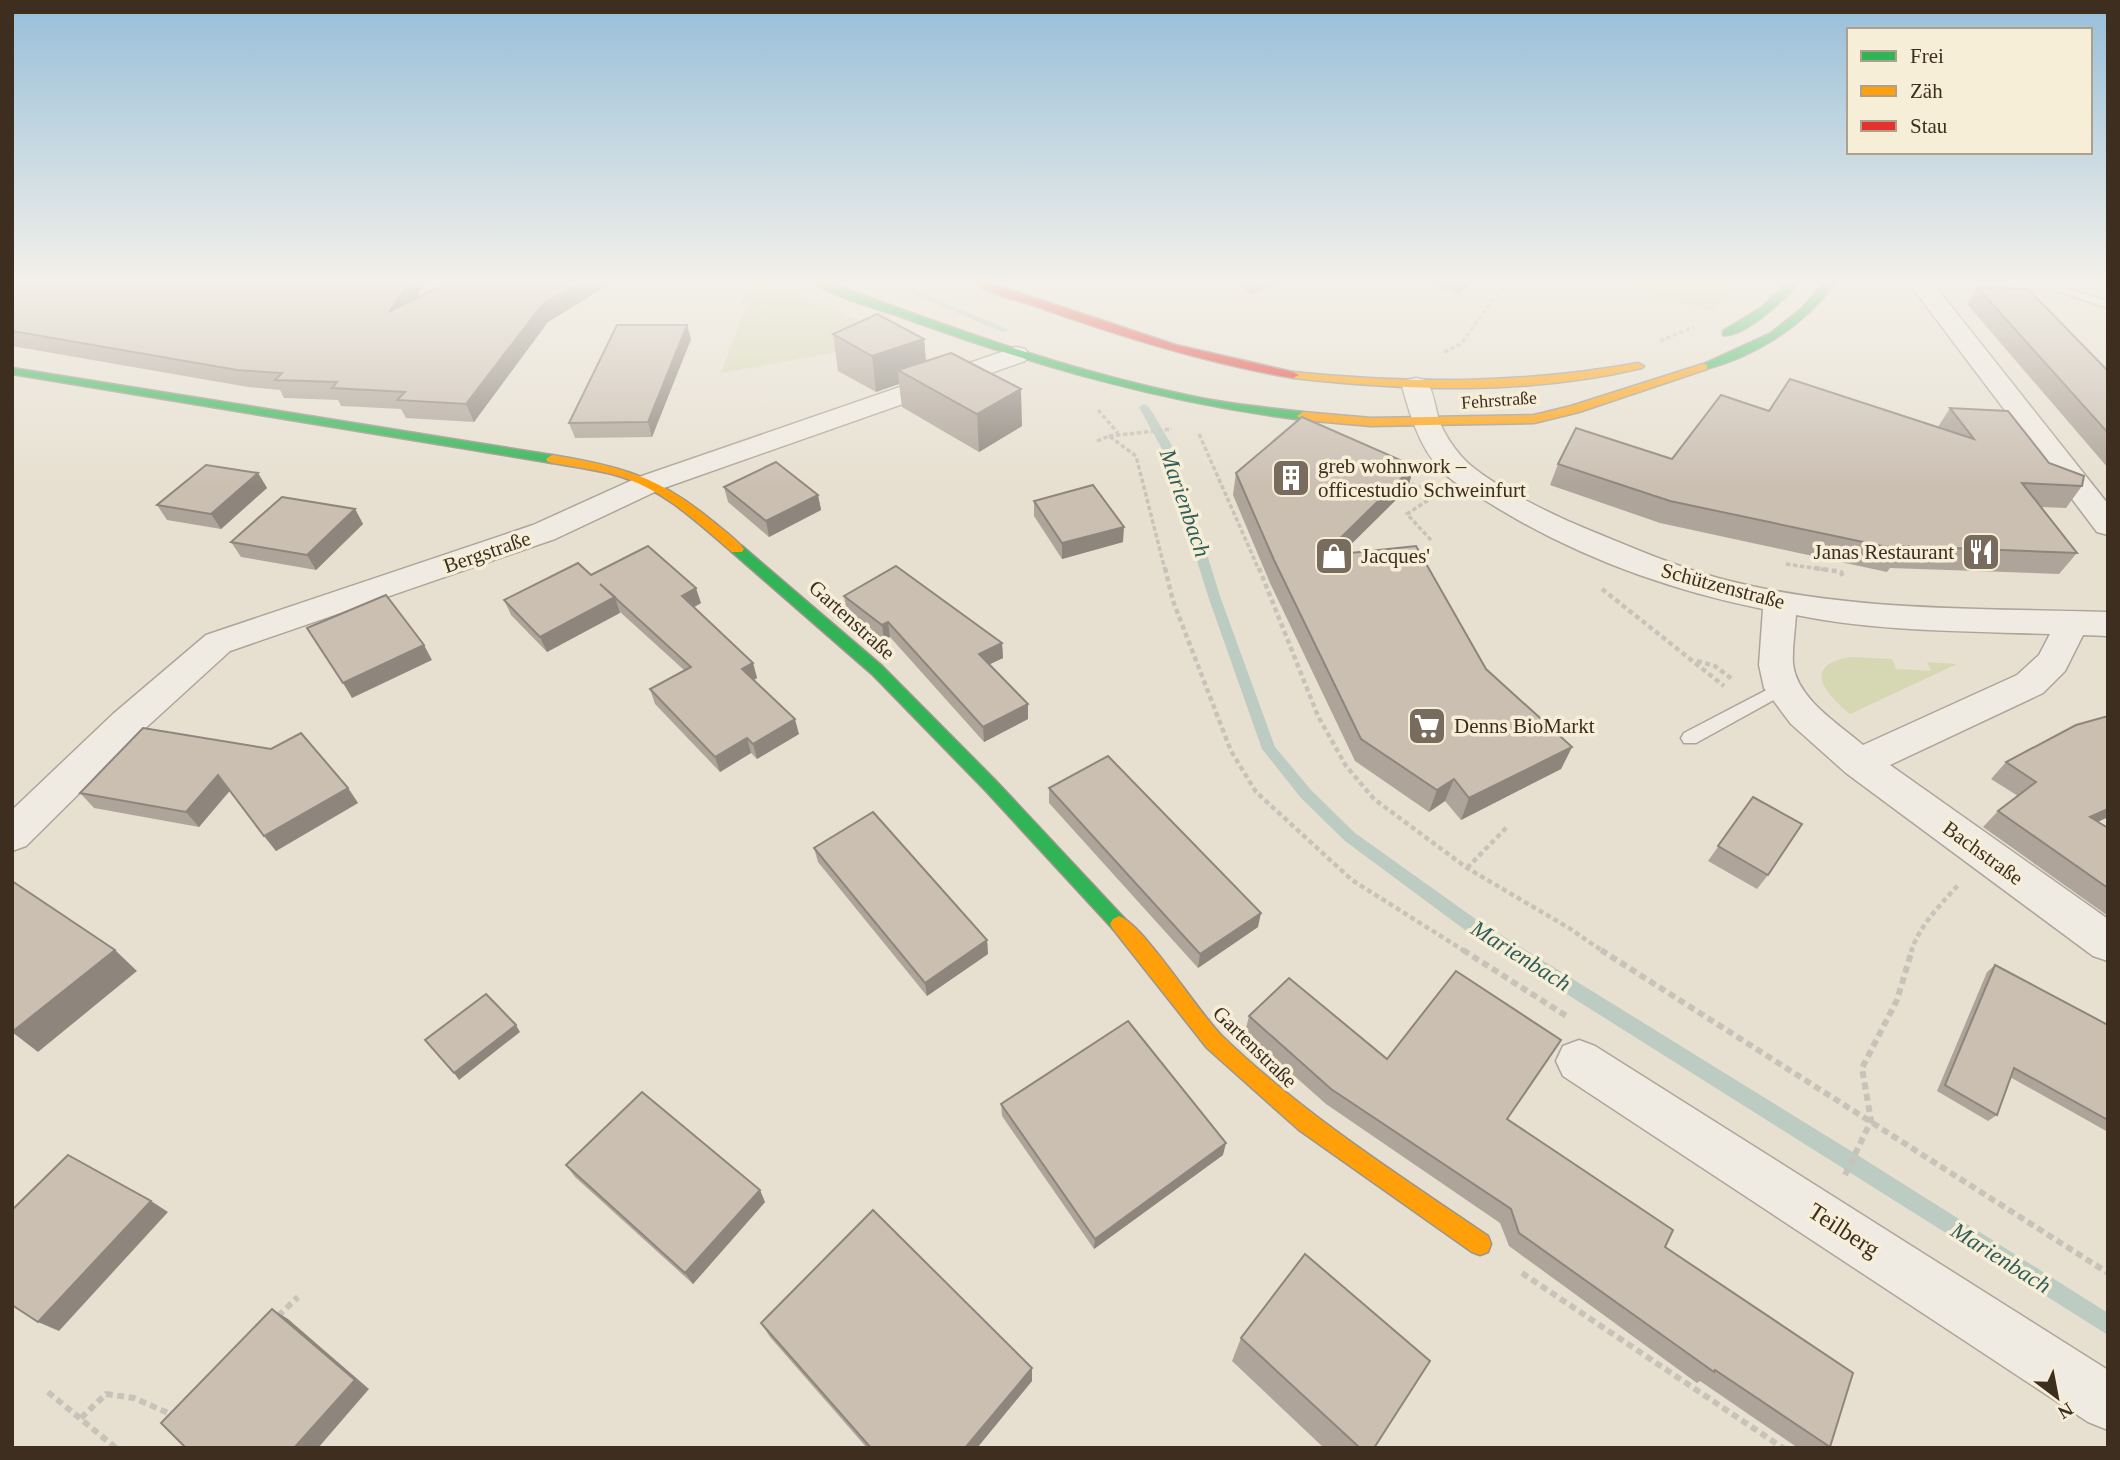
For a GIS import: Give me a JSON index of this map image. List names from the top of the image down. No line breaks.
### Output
{"streets":{"main road":["Fehrstraße","Gartenstraße"],"street":["Bergstraße","Schützenstraße","Bachstraße","Teilberg"]},"crossings":[["Fehrstraße","Schützenstraße"],["Bergstraße","Gartenstraße"]],"water":["Marienbach"],"places":{"building":["greb wohnwork – officestudio Schweinfurt"],"restaurant":["Janas Restaurant"],"shop":["Jacques'"],"supermarket":["Denns BioMarkt"]},"legend":["Frei","Zäh","Stau"],"north":"bottom right"}
